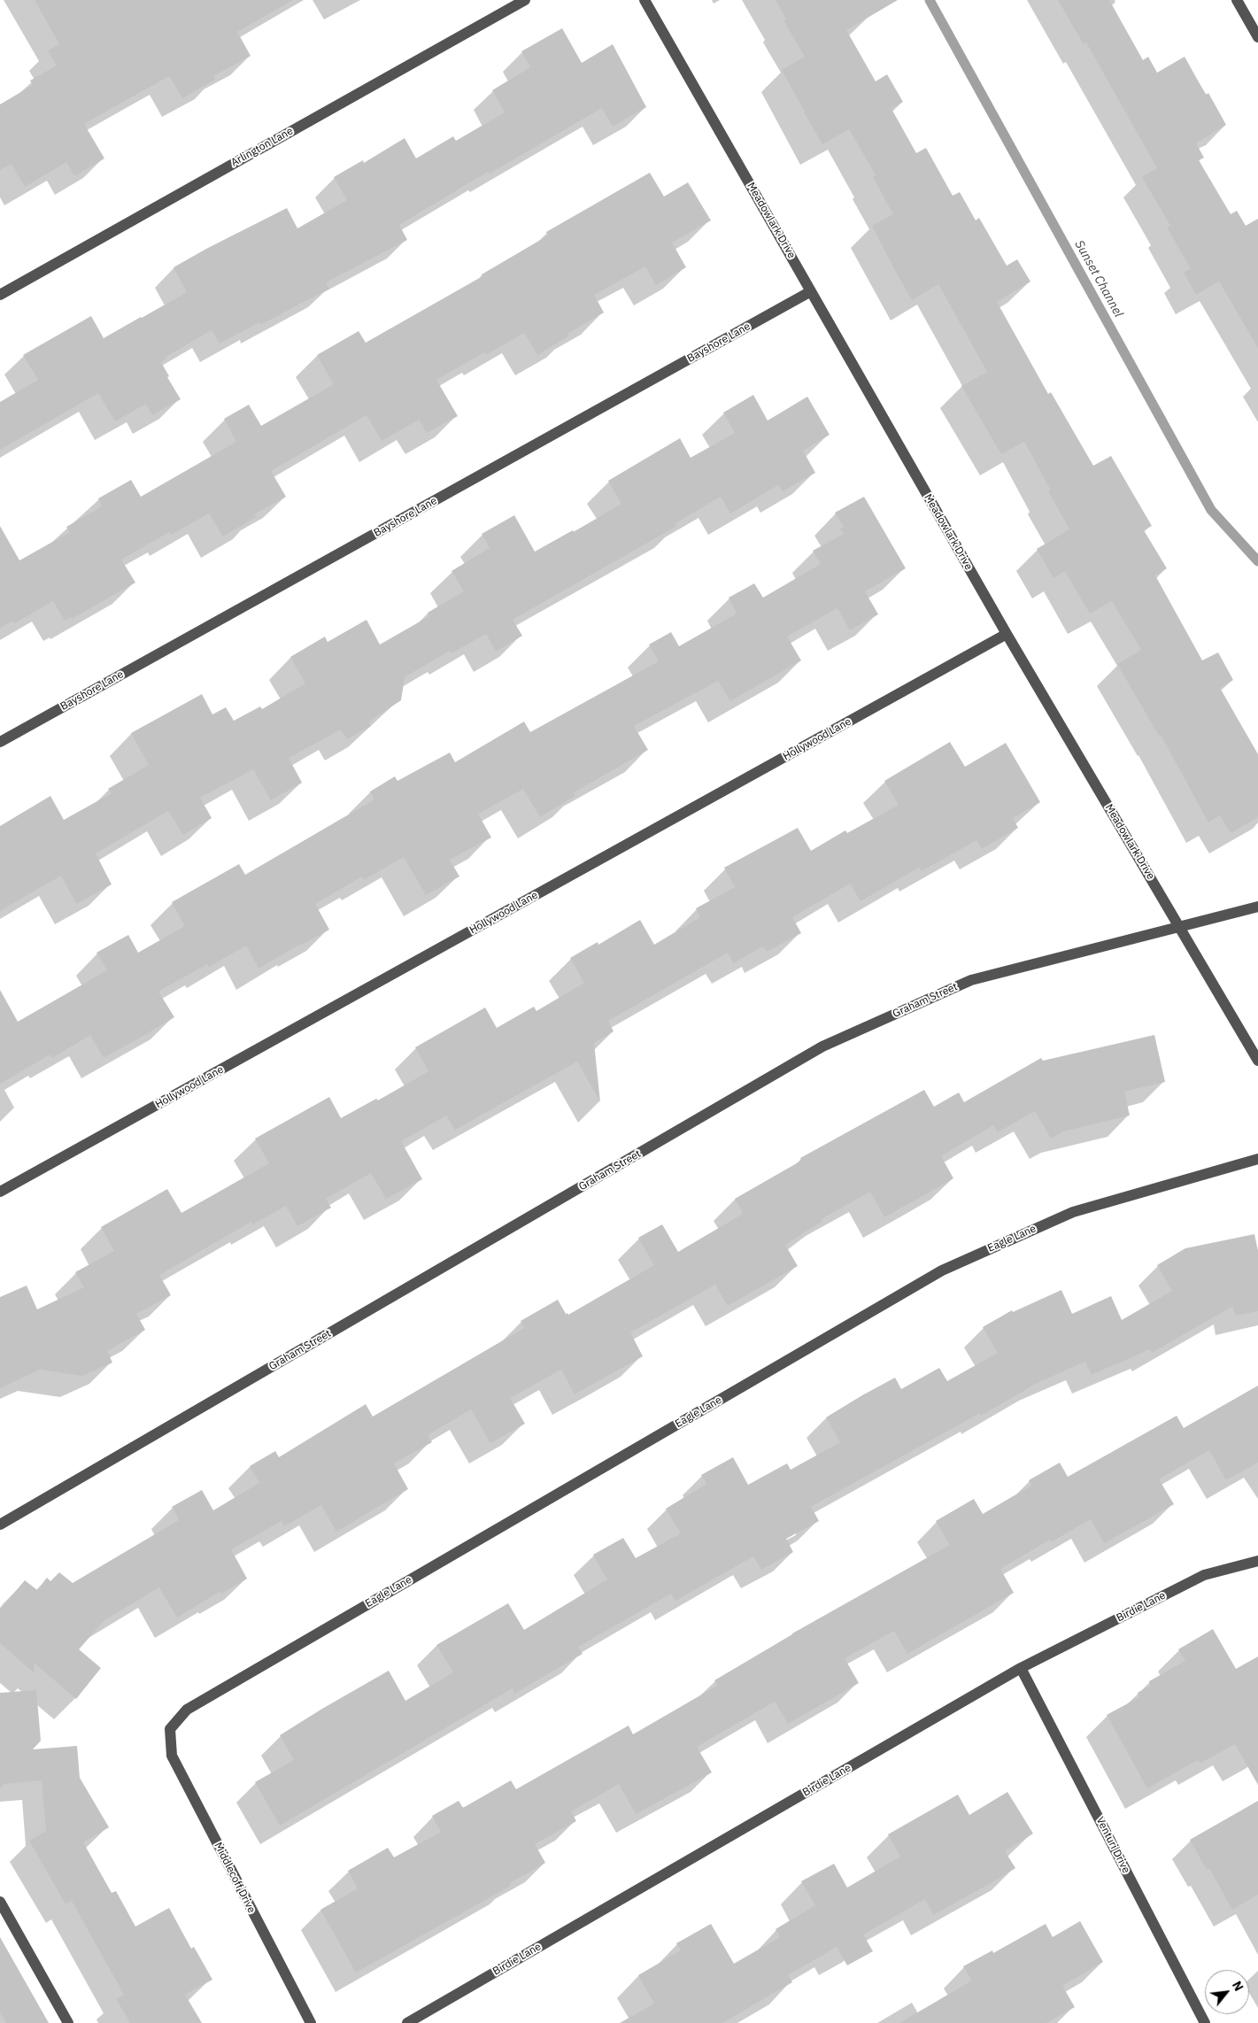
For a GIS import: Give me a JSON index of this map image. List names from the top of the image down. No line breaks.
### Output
{"streets":{"street":["Arlington Lane","Meadowlark Drive","Bayshore Lane","Hollywood Lane","Graham Street","Eagle Lane","Birdie Lane","Venturi Drive","Middlecoff Drive"]},"crossings":[["Meadowlark Drive","Bayshore Lane"],["Meadowlark Drive","Hollywood Lane"],["Meadowlark Drive","Graham Street"],["Eagle Lane","Middlecoff Drive"],["Birdie Lane","Venturi Drive"]],"water":["Sunset Channel"],"north":"top right"}
